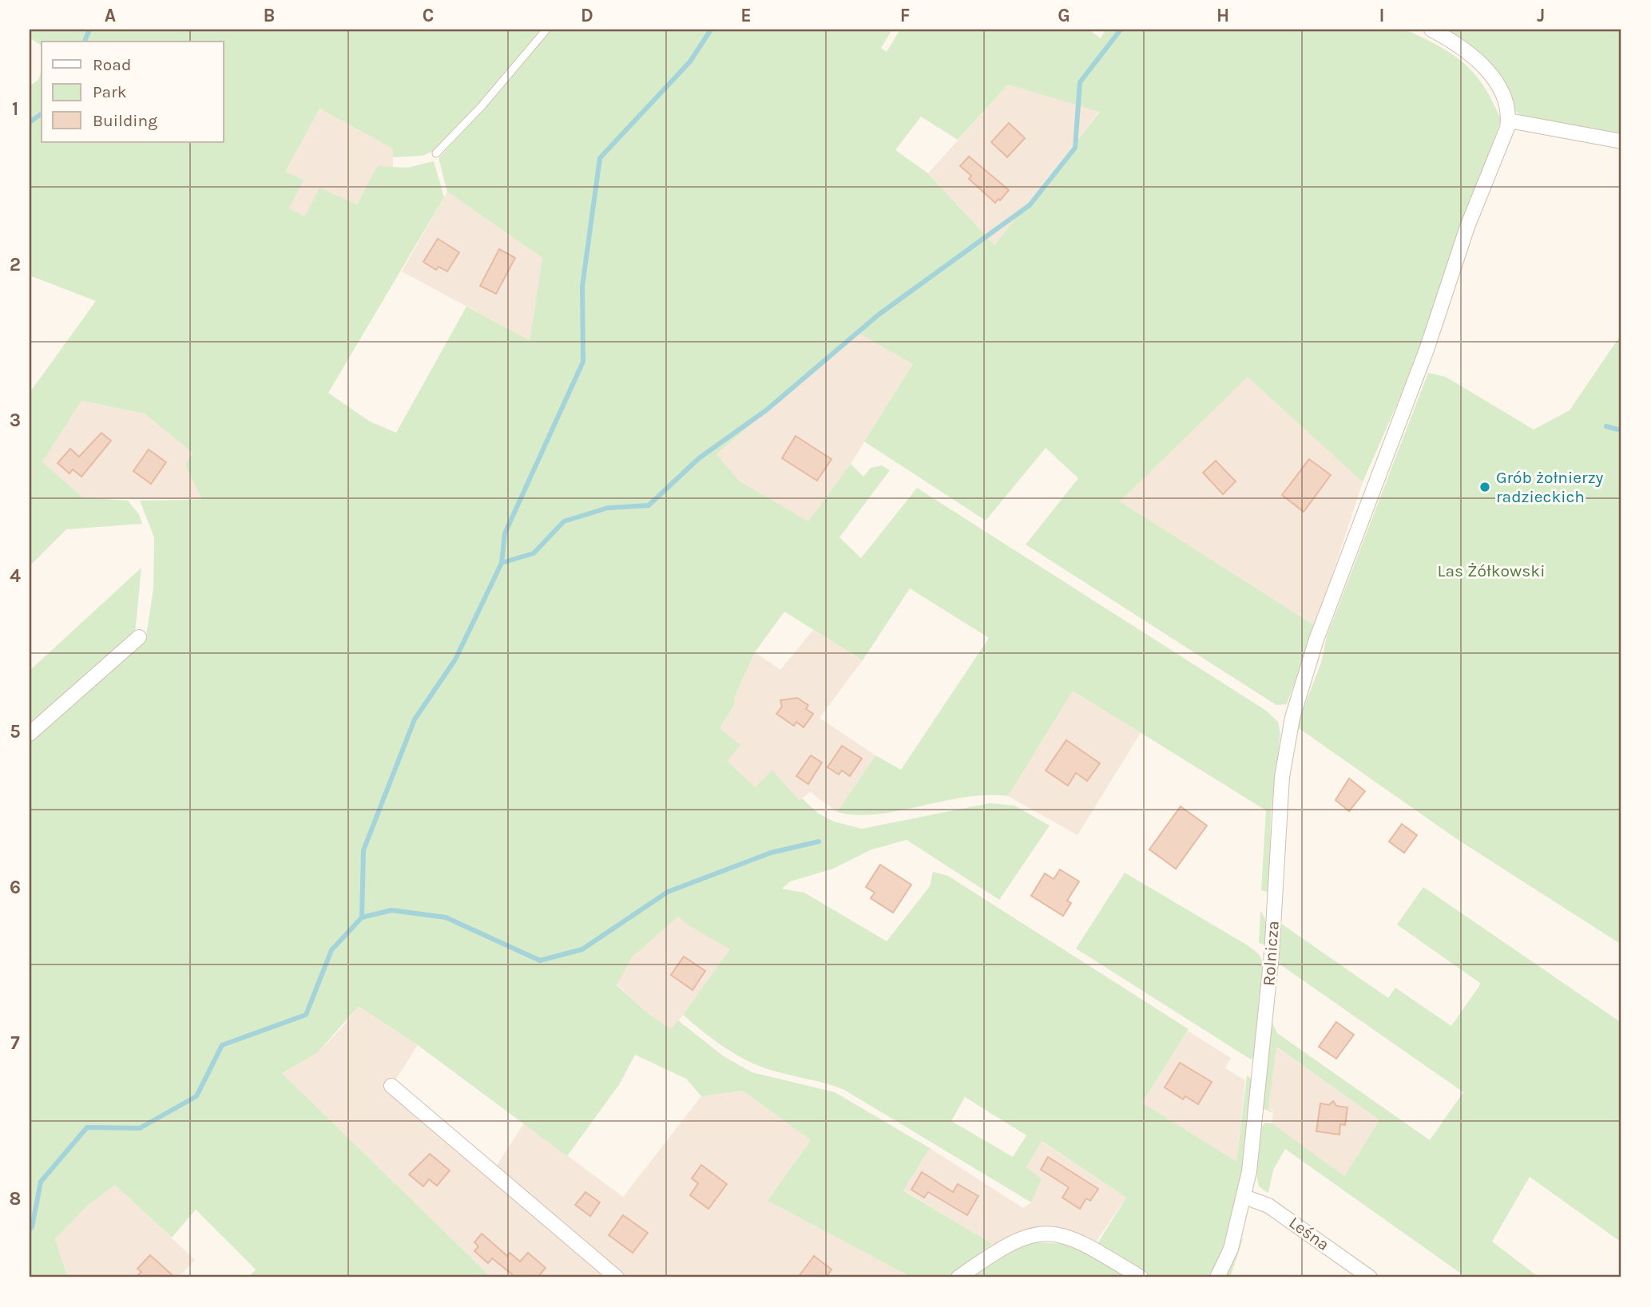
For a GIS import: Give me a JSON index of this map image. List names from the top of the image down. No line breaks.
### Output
{"streets":{"street":["Rolnicza","Leśna"]},"crossings":[["Rolnicza","Leśna"]],"parks":["Las Żółkowski"],"places":["Grób żołnierzy radzieckich"],"legend":["Road","Park","Building"],"grid":{"columns":["A","B","C","D","E","F","G","H","I","J"],"rows":["1","2","3","4","5","6","7","8"]}}
